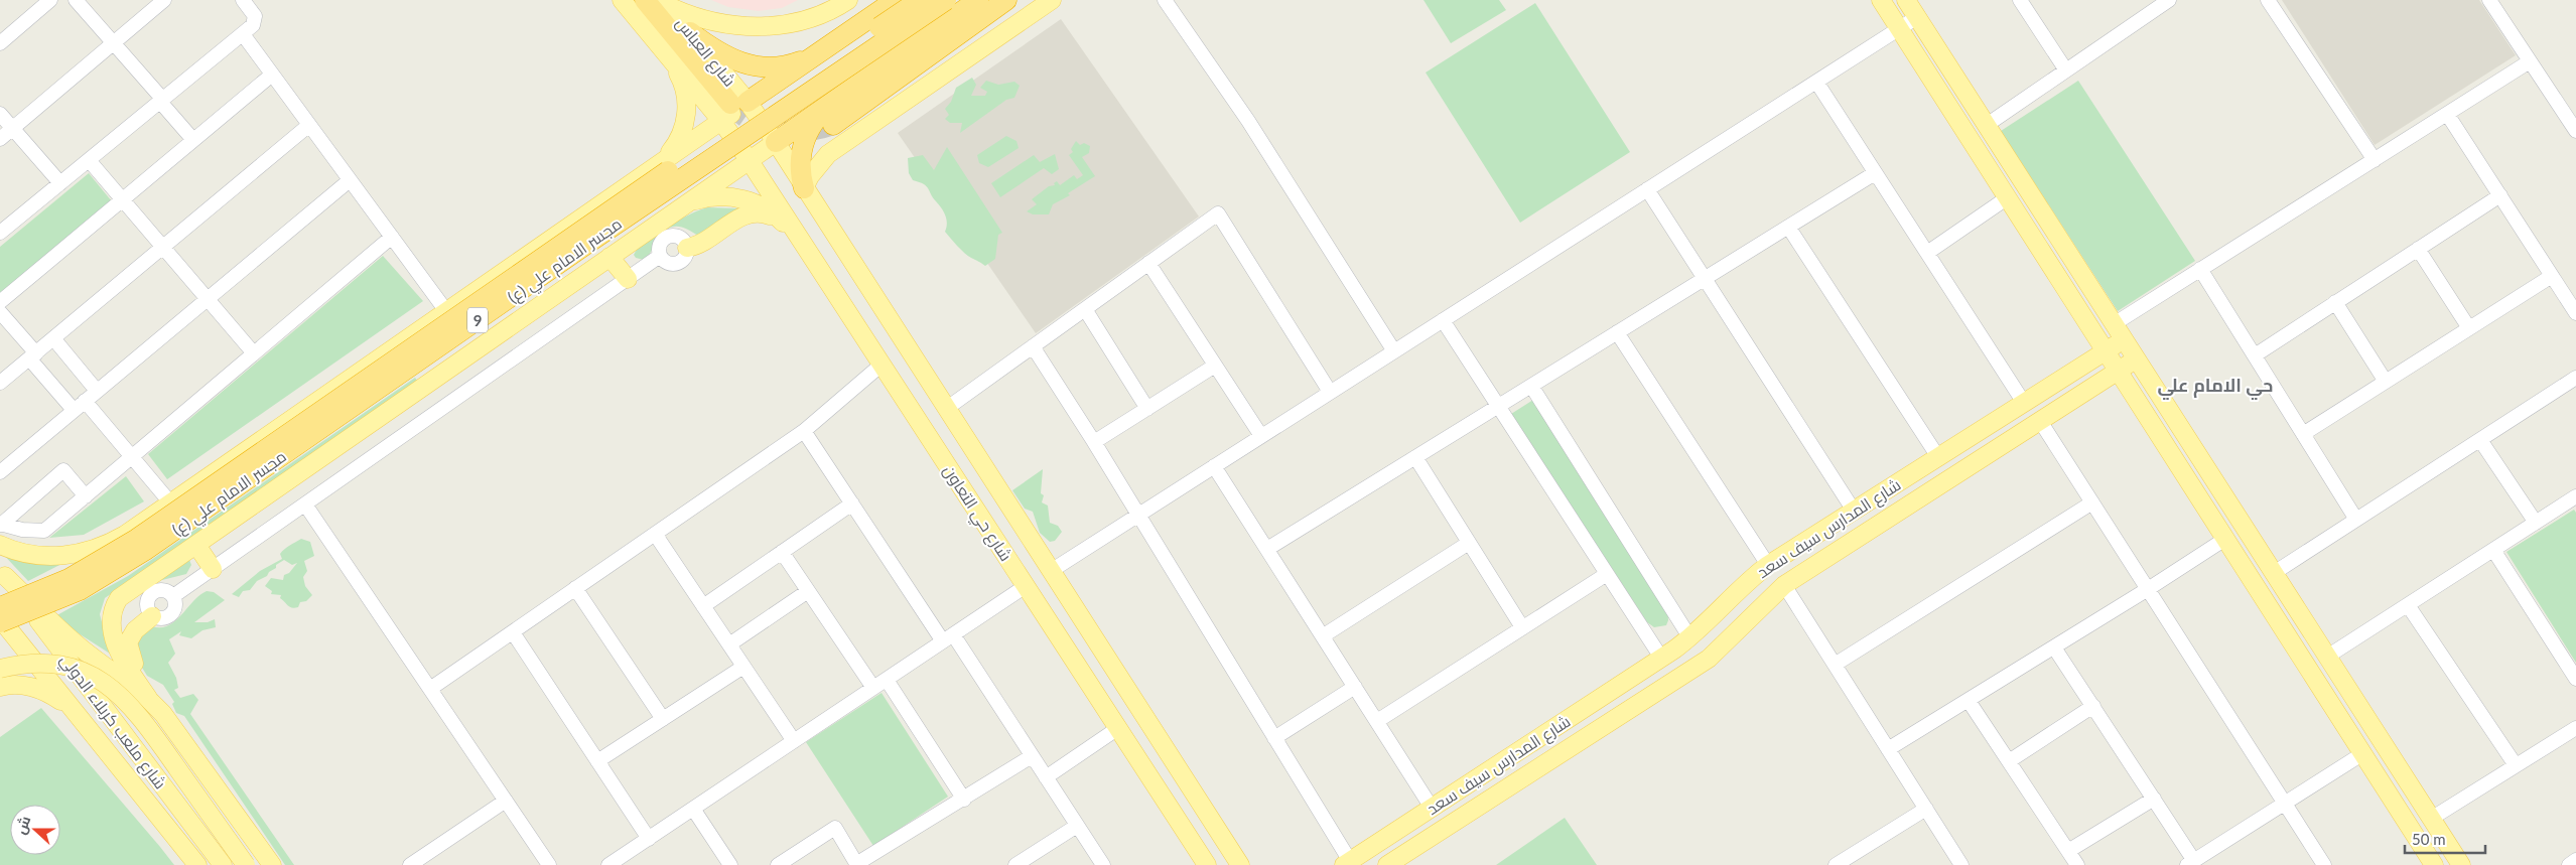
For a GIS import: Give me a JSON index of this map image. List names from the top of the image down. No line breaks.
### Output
{"streets":{"highway":["مجسر الامام علي (ع)","9"],"main road":["شارع العباس","شارع حي التعاون","شارع المدارس سيف سعد","شارع ملعب كربلاء الدولي"]},"crossings":[["شارع العباس","شارع حي التعاون"]],"districts":["حي الامام علي"],"scale_bar":"50 m","north":"left"}
